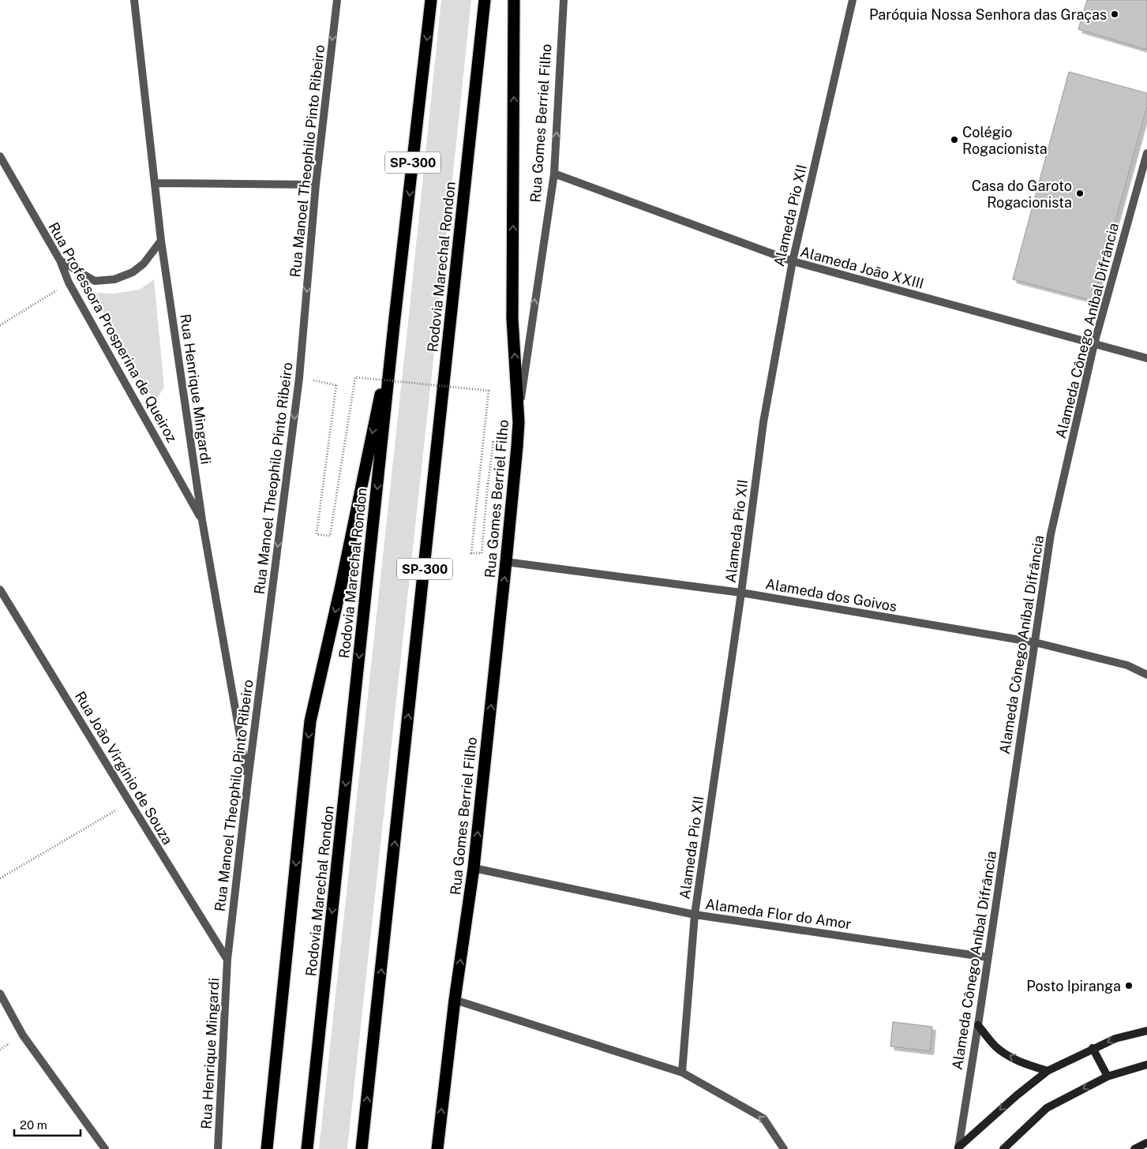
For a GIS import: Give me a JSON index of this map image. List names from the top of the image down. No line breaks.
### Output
{"streets":{"highway":["Rua Gomes Berriel Filho","SP-300","Rodovia Marechal Rondon"],"street":["Rua Manoel Theophilo Pinto Ribeiro","Alameda Pio XII","Alameda João XXIII","Alameda Cônego Aníbal Difrância","Rua Professora Prosperina de Queiroz","Rua Henrique Mingardi","Alameda dos Goivos","Rua João Virgínio de Souza","Alameda Flor do Amor"]},"crossings":[["Rua Gomes Berriel Filho","Alameda João XXIII"],["Rua Gomes Berriel Filho","Alameda dos Goivos"],["Rua Gomes Berriel Filho","Alameda Flor do Amor"],["Rua Manoel Theophilo Pinto Ribeiro","Rua Henrique Mingardi"],["Rua Manoel Theophilo Pinto Ribeiro","Rua João Virgínio de Souza"],["Alameda Pio XII","Alameda João XXIII"],["Alameda Pio XII","Alameda dos Goivos"],["Alameda Pio XII","Alameda Flor do Amor"],["Alameda João XXIII","Alameda Cônego Aníbal Difrância"],["Alameda Cônego Aníbal Difrância","Alameda dos Goivos"],["Alameda Cônego Aníbal Difrância","Alameda Flor do Amor"],["Rua Professora Prosperina de Queiroz","Rua Henrique Mingardi"],["Rua Henrique Mingardi","Rua João Virgínio de Souza"]],"one_way":["Rua Gomes Berriel Filho","Rua Manoel Theophilo Pinto Ribeiro"],"places":["Paróquia Nossa Senhora das Graças","Colégio Rogacionista","Casa do Garoto Rogacionista","Posto Ipiranga"],"scale_bar":"20 m"}
